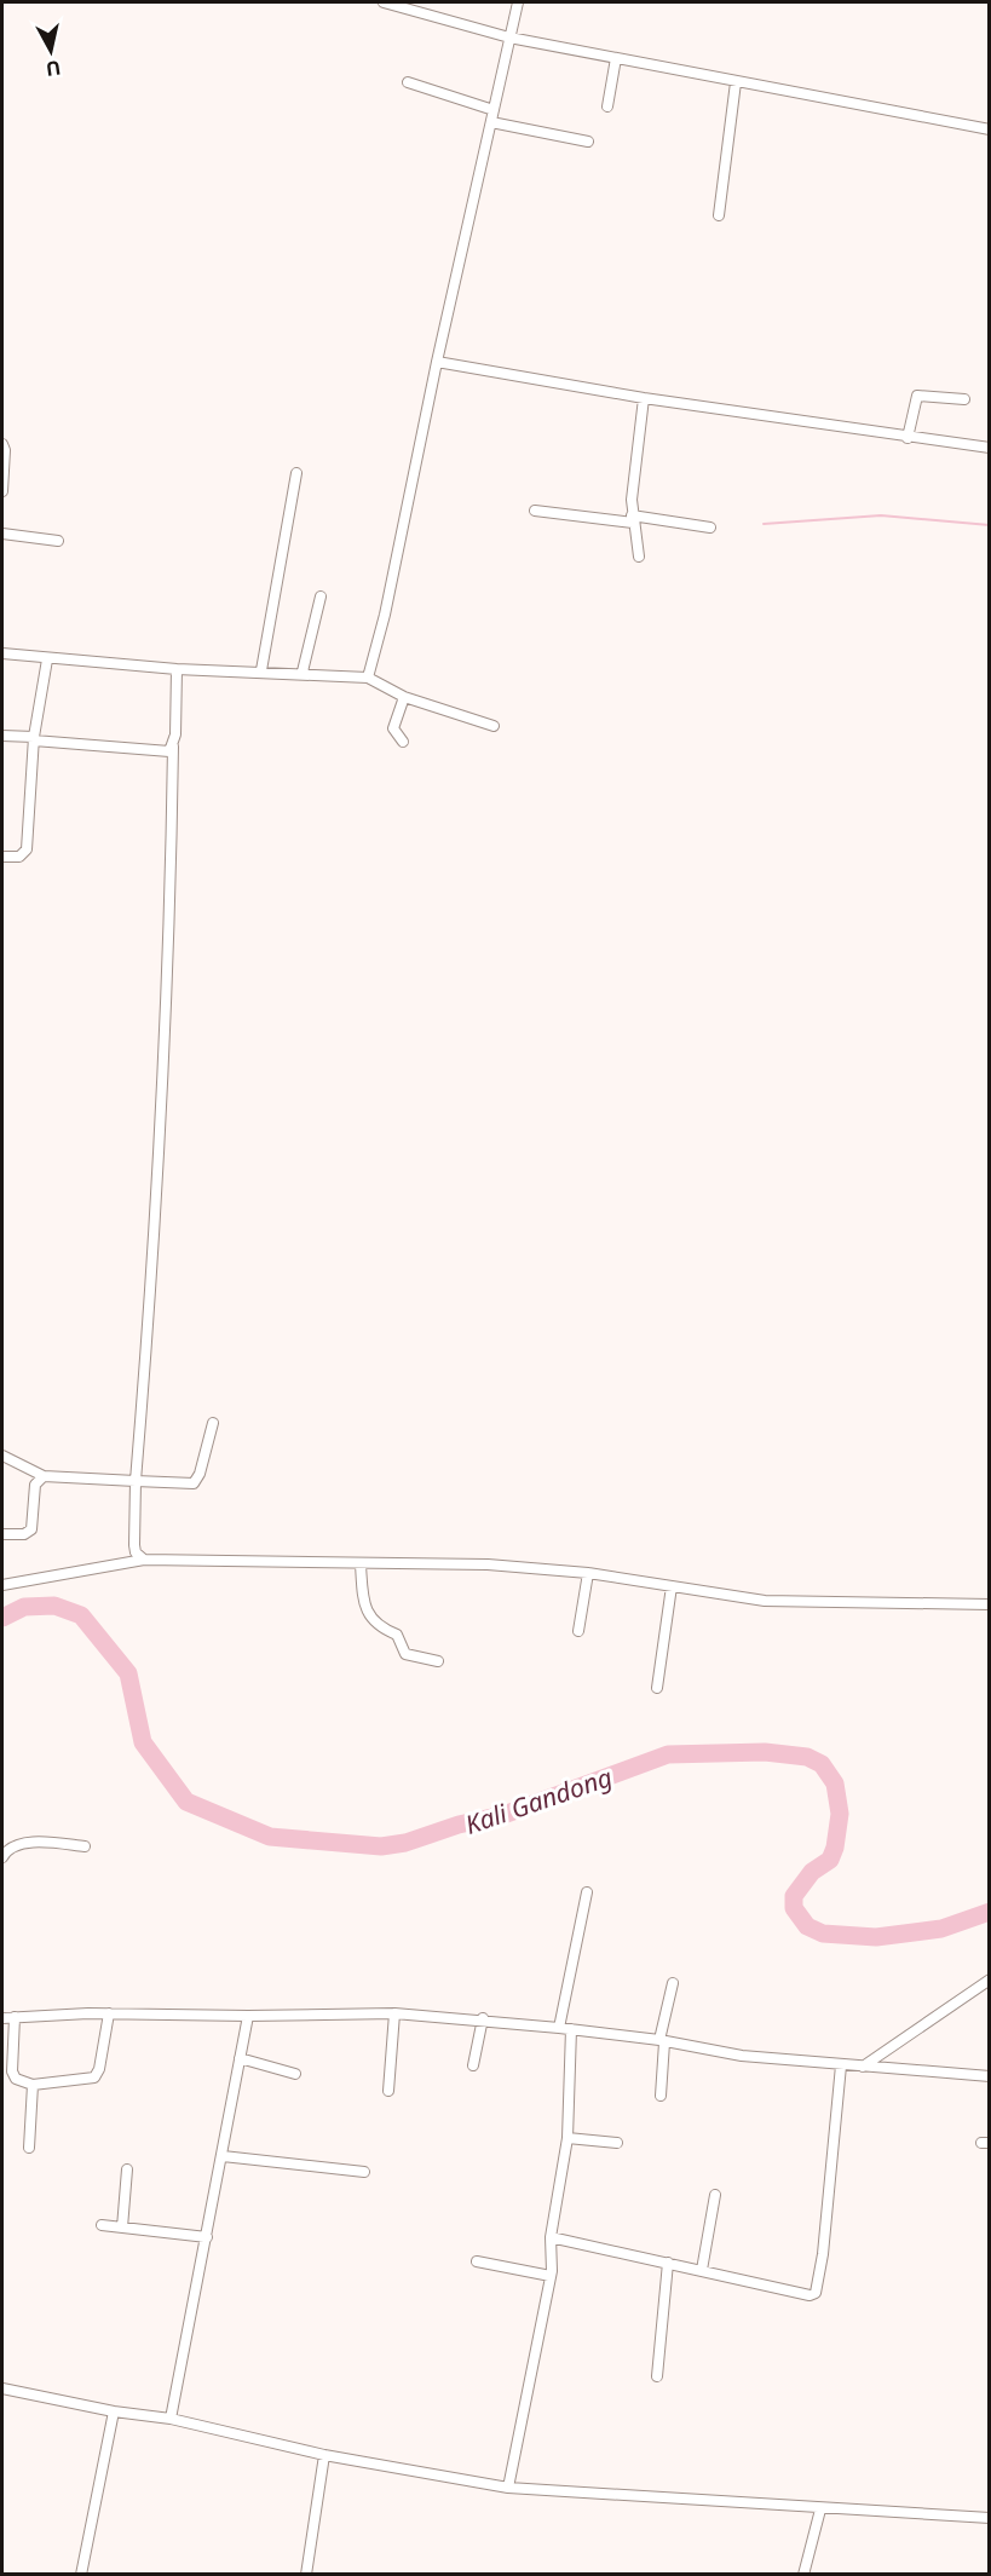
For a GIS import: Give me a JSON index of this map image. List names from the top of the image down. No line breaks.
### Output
{"water":["Kali Gandong"],"north":"bottom"}
